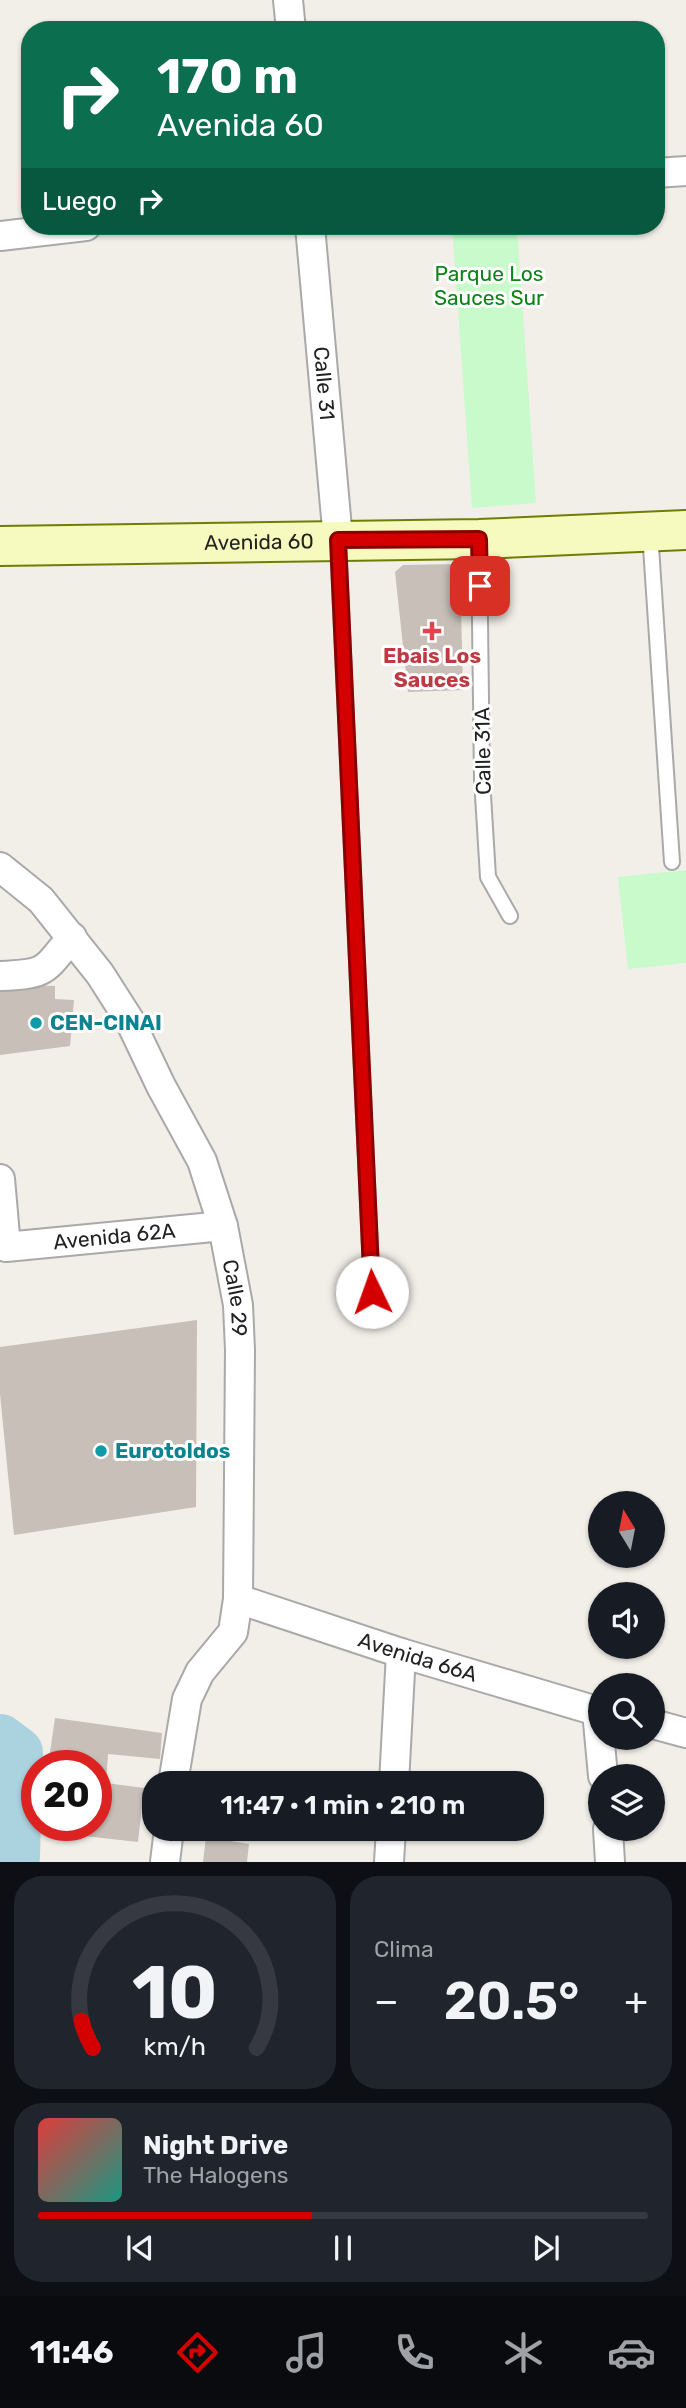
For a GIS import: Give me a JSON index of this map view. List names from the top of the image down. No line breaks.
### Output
{"streets":{"street":["Calle 31","Avenida 60","Avenida 62A","Calle 29","Avenida 66A"],"lane":["Calle 31A"]},"crossings":[["Calle 31","Avenida 60"],["Avenida 60","Calle 31A"],["Avenida 62A","Calle 29"],["Calle 29","Avenida 66A"]],"parks":["Parque Los Sauces Sur"],"places":{"health":["Ebais Los Sauces"],"other":["CEN-CINAI","Eurotoldos"]},"north":"top","page":{"turn":["170 m","Avenida 60"],"then":"Luego","limit":"20","trip":"11:47 · 1 min · 210 m","tile":"Clima","heat":["−","20.5°","+"],"song":["Night Drive","The Halogens"],"tabs":"11:46","gauge":["10","km/h"]}}
